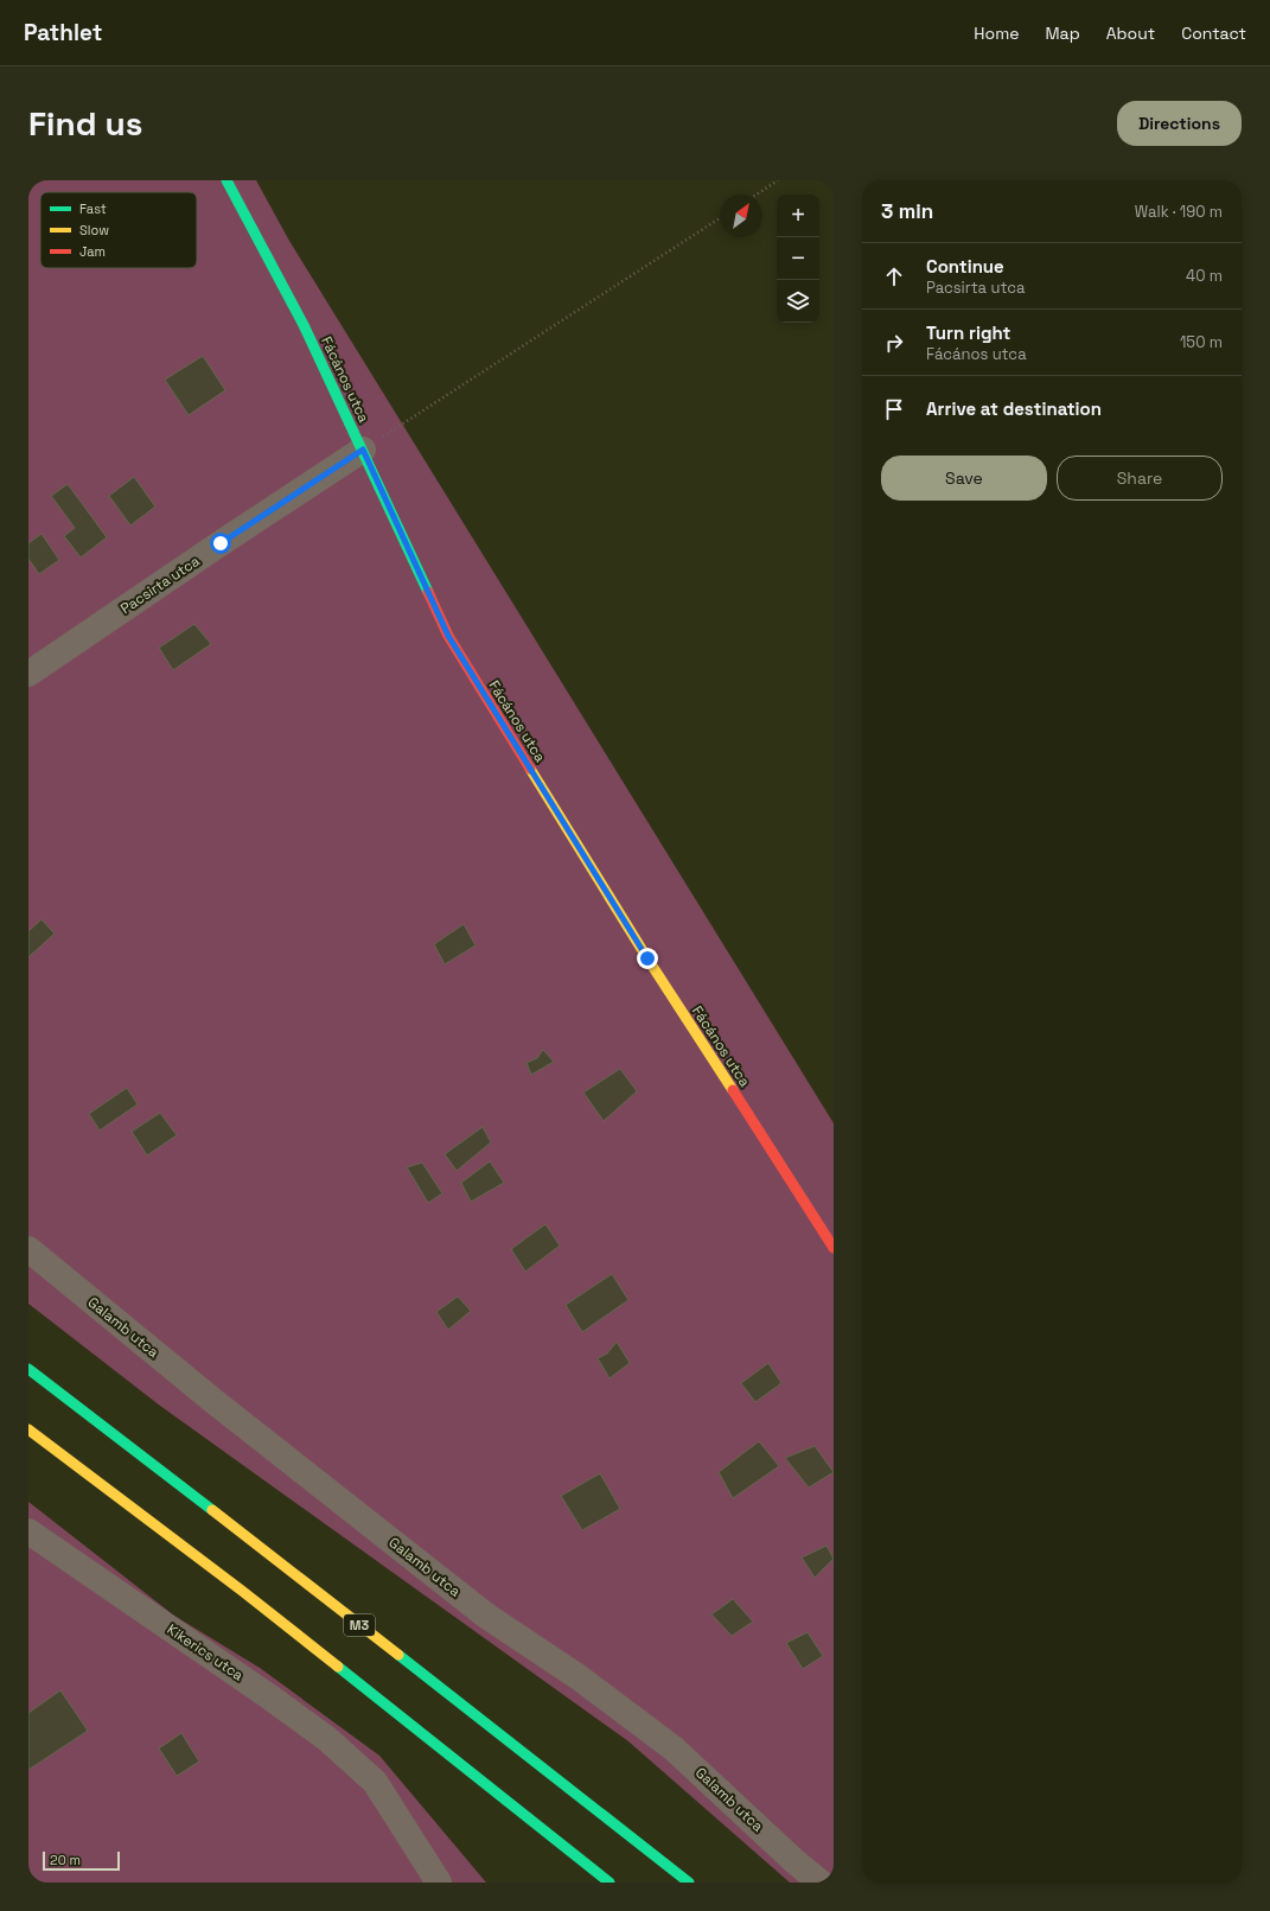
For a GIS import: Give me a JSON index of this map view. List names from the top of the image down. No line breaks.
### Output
{"streets":{"main road":["Fácános utca","M3"],"street":["Pacsirta utca","Galamb utca","Kikerics utca"]},"crossings":[["Fácános utca","Pacsirta utca"]],"legend":["Fast","Slow","Jam"],"scale_bar":"20 m","north":"top right","page":{"header":"Pathlet","nav":["Home","Map","About","Contact"],"buttons":["Directions",["Save","Share"]],"title":"Find us","heading":["3 min","Walk · 190 m"],"map_buttons":["+","−"],"list":[["Continue","Pacsirta utca","40 m"],["Turn right","Fácános utca","150 m"],"Arrive at destination"],"scale":"20 m"}}
